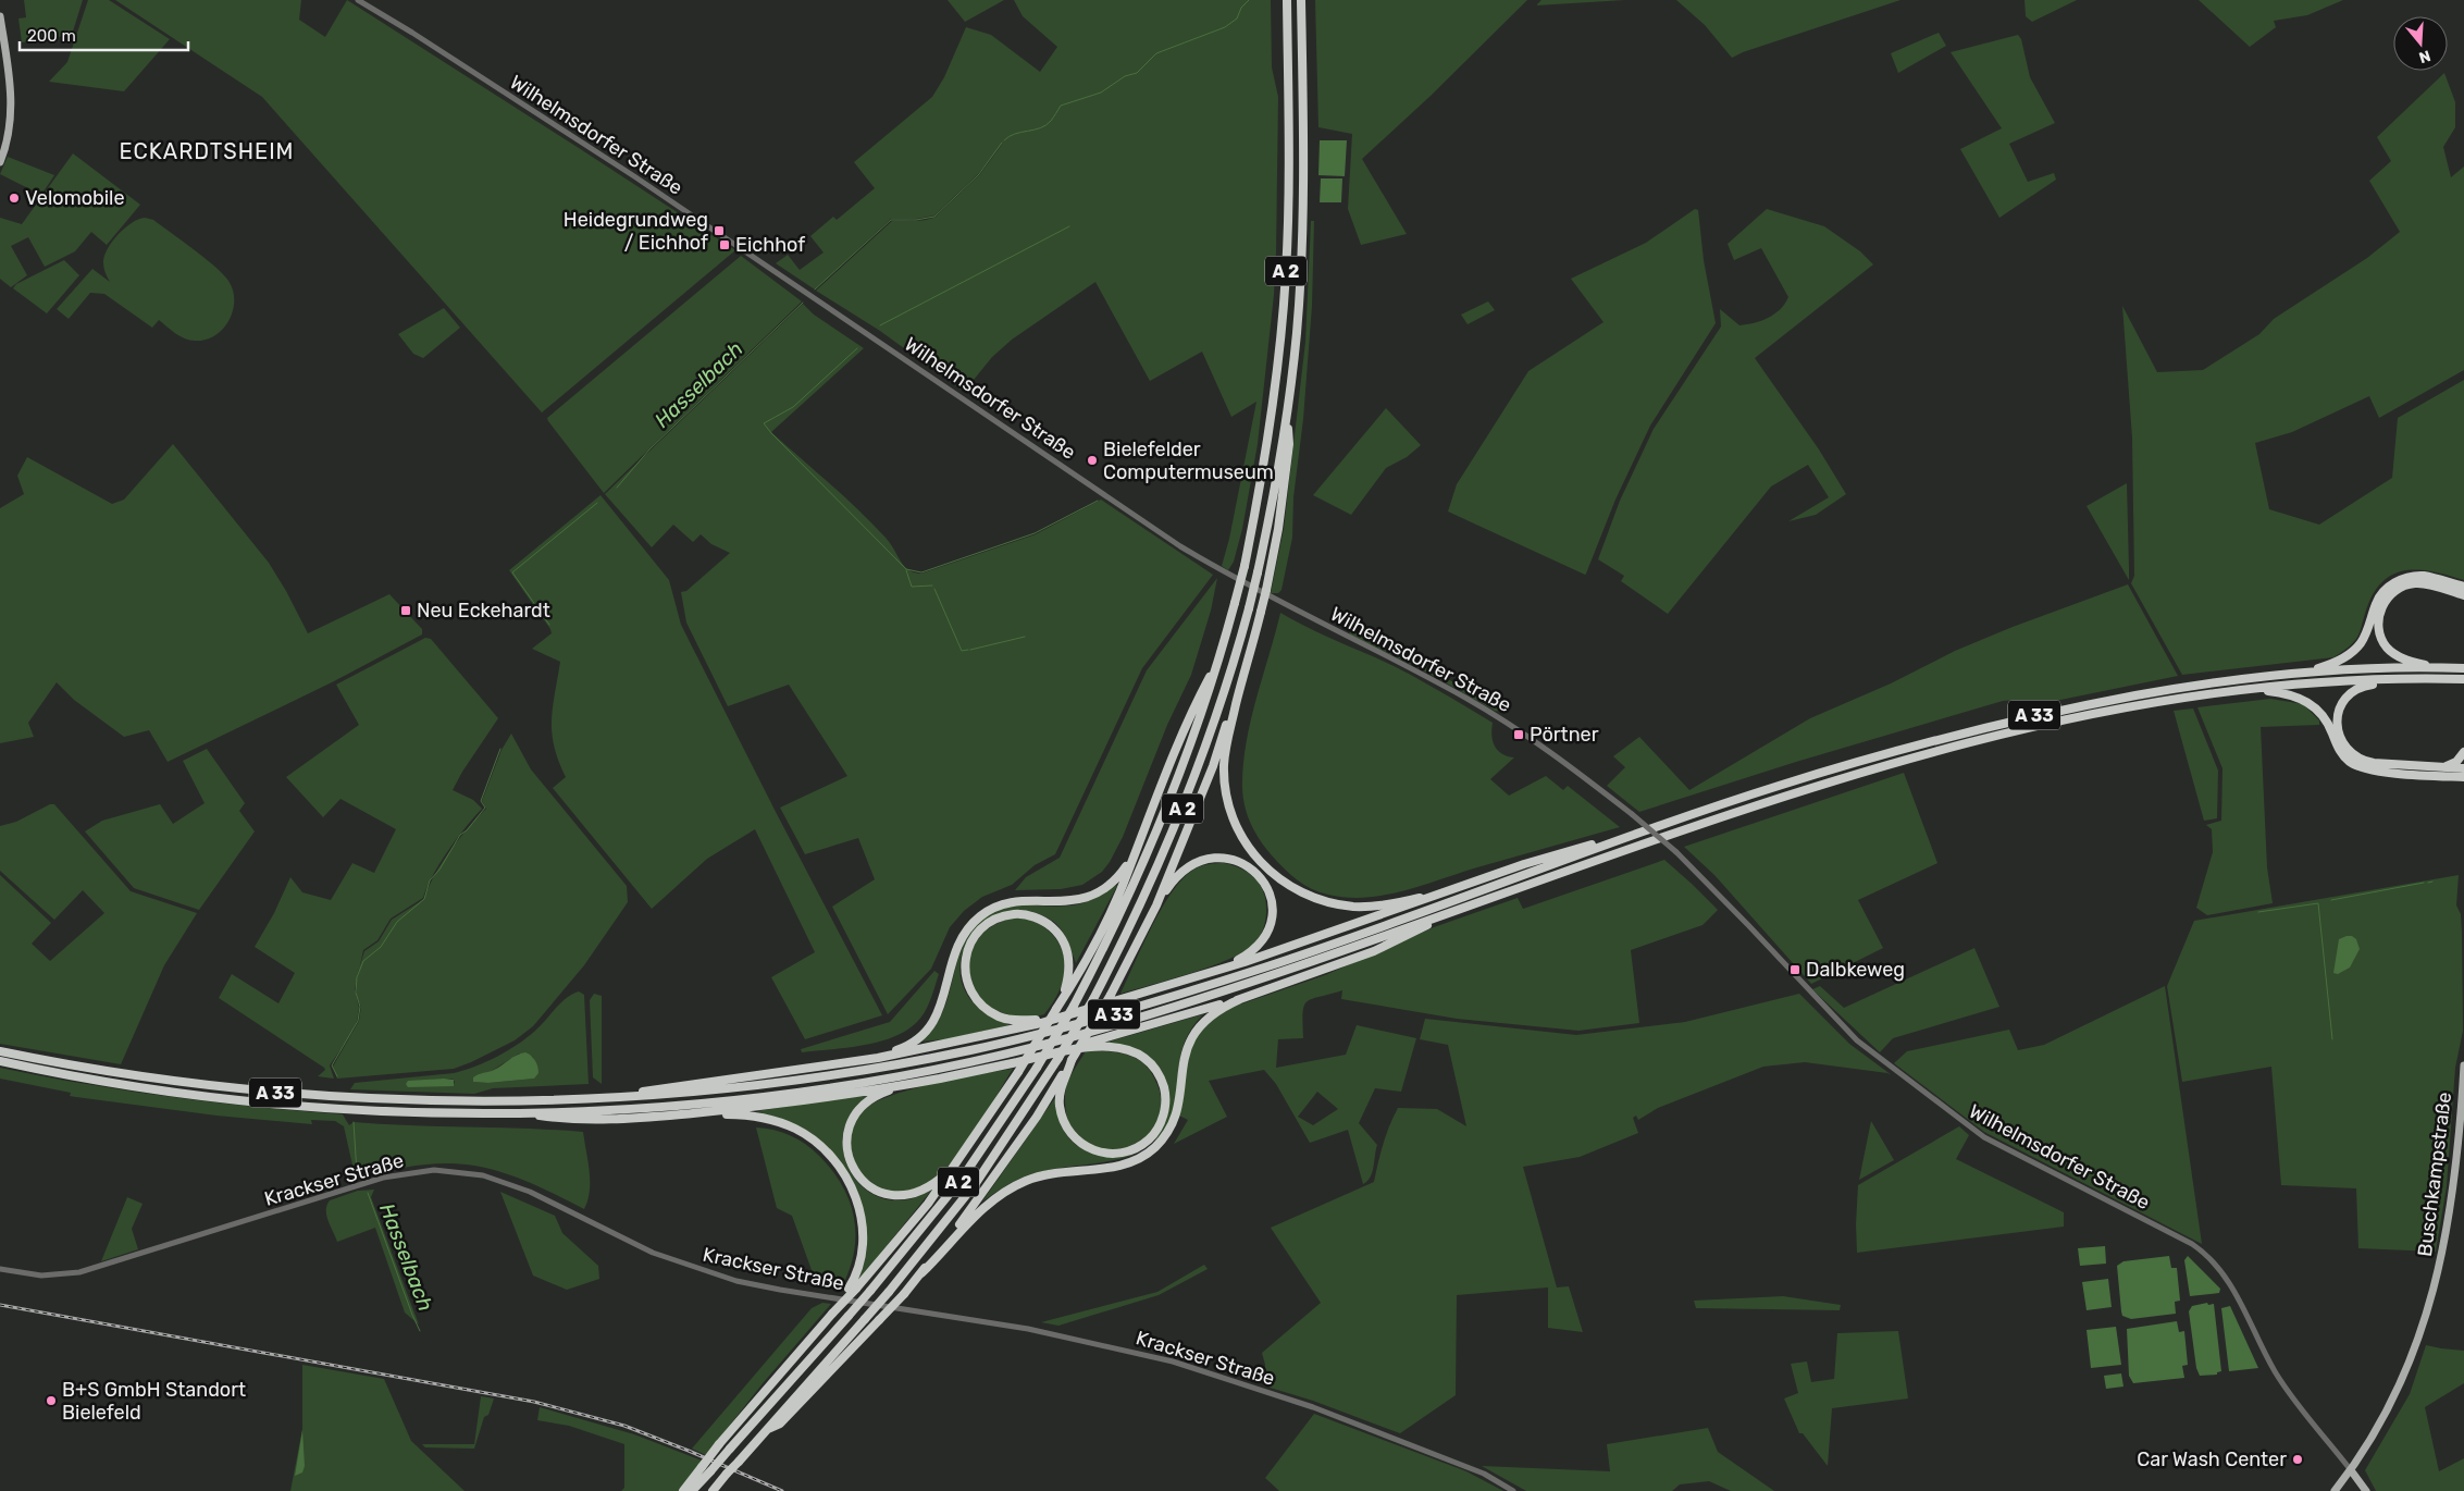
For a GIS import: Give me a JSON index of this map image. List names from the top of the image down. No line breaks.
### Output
{"streets":{"highway":["A 2","A 33"],"main road":["Buschkampstraße"],"street":["Wilhelmsdorfer Straße","Krackser Straße"]},"crossings":[["Wilhelmsdorfer Straße","Buschkampstraße"]],"districts":["ECKARDTSHEIM"],"water":["Hasselbach"],"places":{"other":["Velomobile","Bielefelder Computermuseum","B+S GmbH Standort Bielefeld","Car Wash Center"],"transit":["Heidegrundweg / Eichhof","Eichhof","Neu Eckehardt","Pörtner","Dalbkeweg"]},"scale_bar":"200 m","north":"bottom"}
